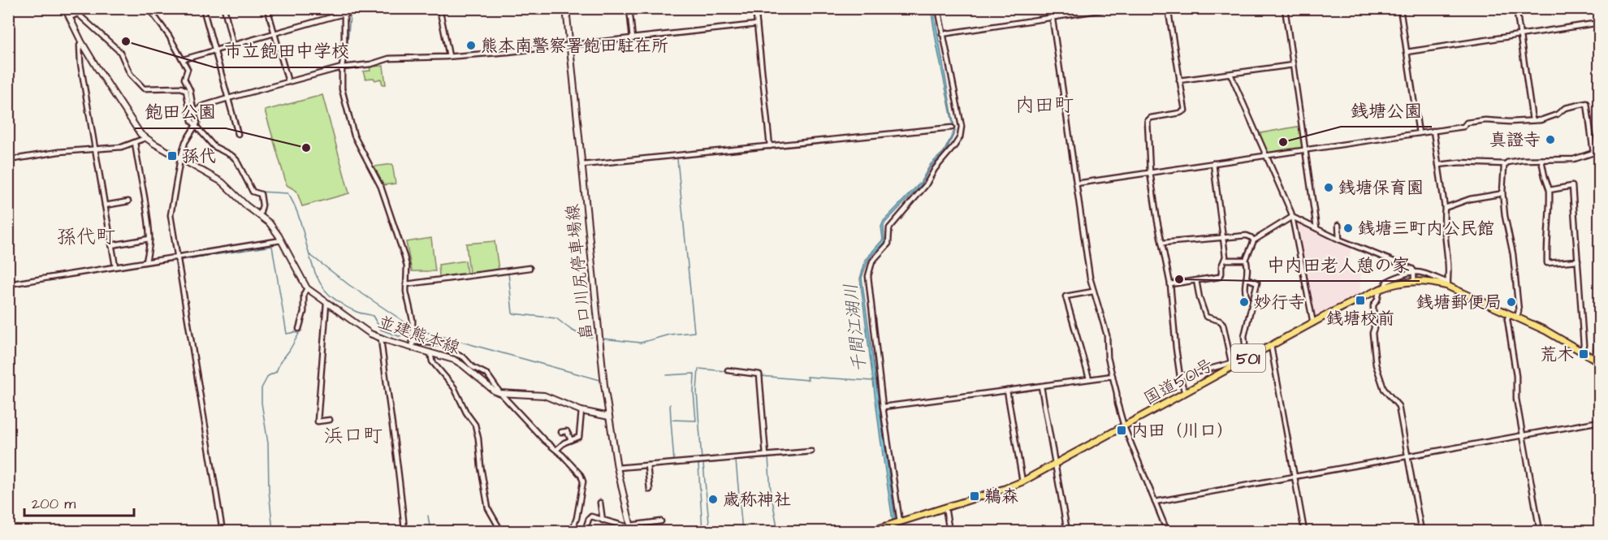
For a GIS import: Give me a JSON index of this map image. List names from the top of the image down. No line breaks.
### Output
{"streets":{"highway":["501","国道501号"],"main road":["畠口川尻停車場線","並建熊本線"]},"districts":["内田町","孫代町","浜口町"],"water":["千間江湖川"],"places":{"other":["市立飽田中学校","熊本南警察署飽田駐在所","真證寺","銭塘公園","飽田公園","銭塘保育園","銭塘三町内公民館","中内田老人憩の家","妙行寺","銭塘郵便局","歳称神社"],"transit":["孫代","銭塘校前","荒木","内田（川口）","鵜森"]},"scale_bar":"200 m"}
